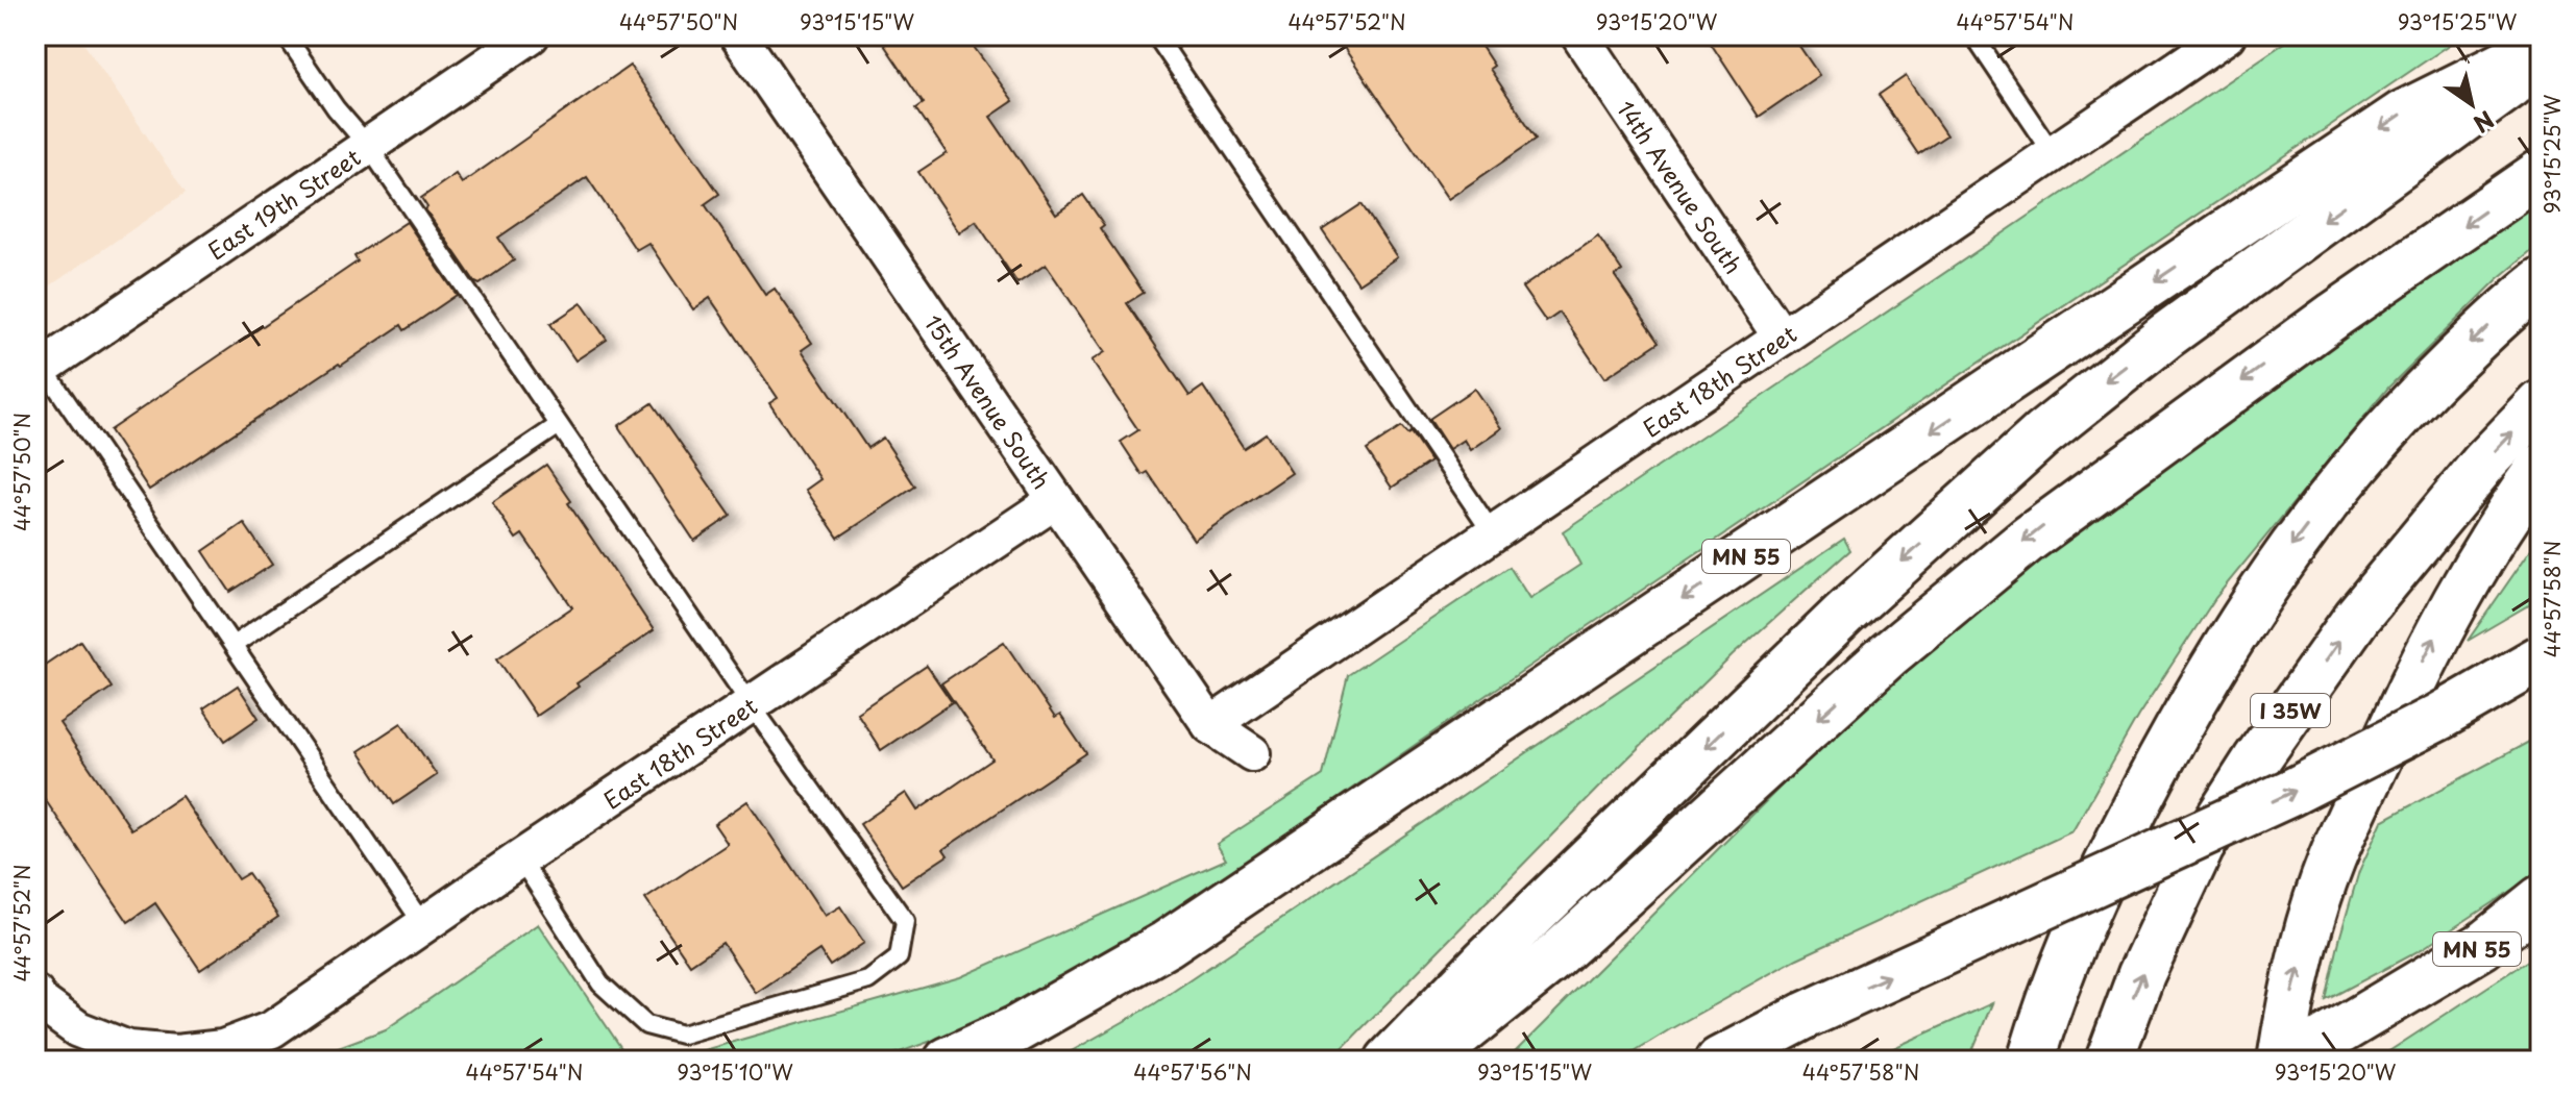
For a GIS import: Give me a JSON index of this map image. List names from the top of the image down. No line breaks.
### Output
{"streets":{"highway":["MN 55","I 35W"],"street":["14th Avenue South","East 19th Street","East 18th Street","15th Avenue South"]},"crossings":[["14th Avenue South","East 18th Street"],["East 18th Street","15th Avenue South"]],"north":"bottom right","coordinates":["44°57'50\"N","93°15'15\"W","44°57'52\"N","93°15'20\"W","44°57'54\"N","93°15'25\"W","44°57'58\"N","93°15'10\"W","44°57'56\"N"]}
